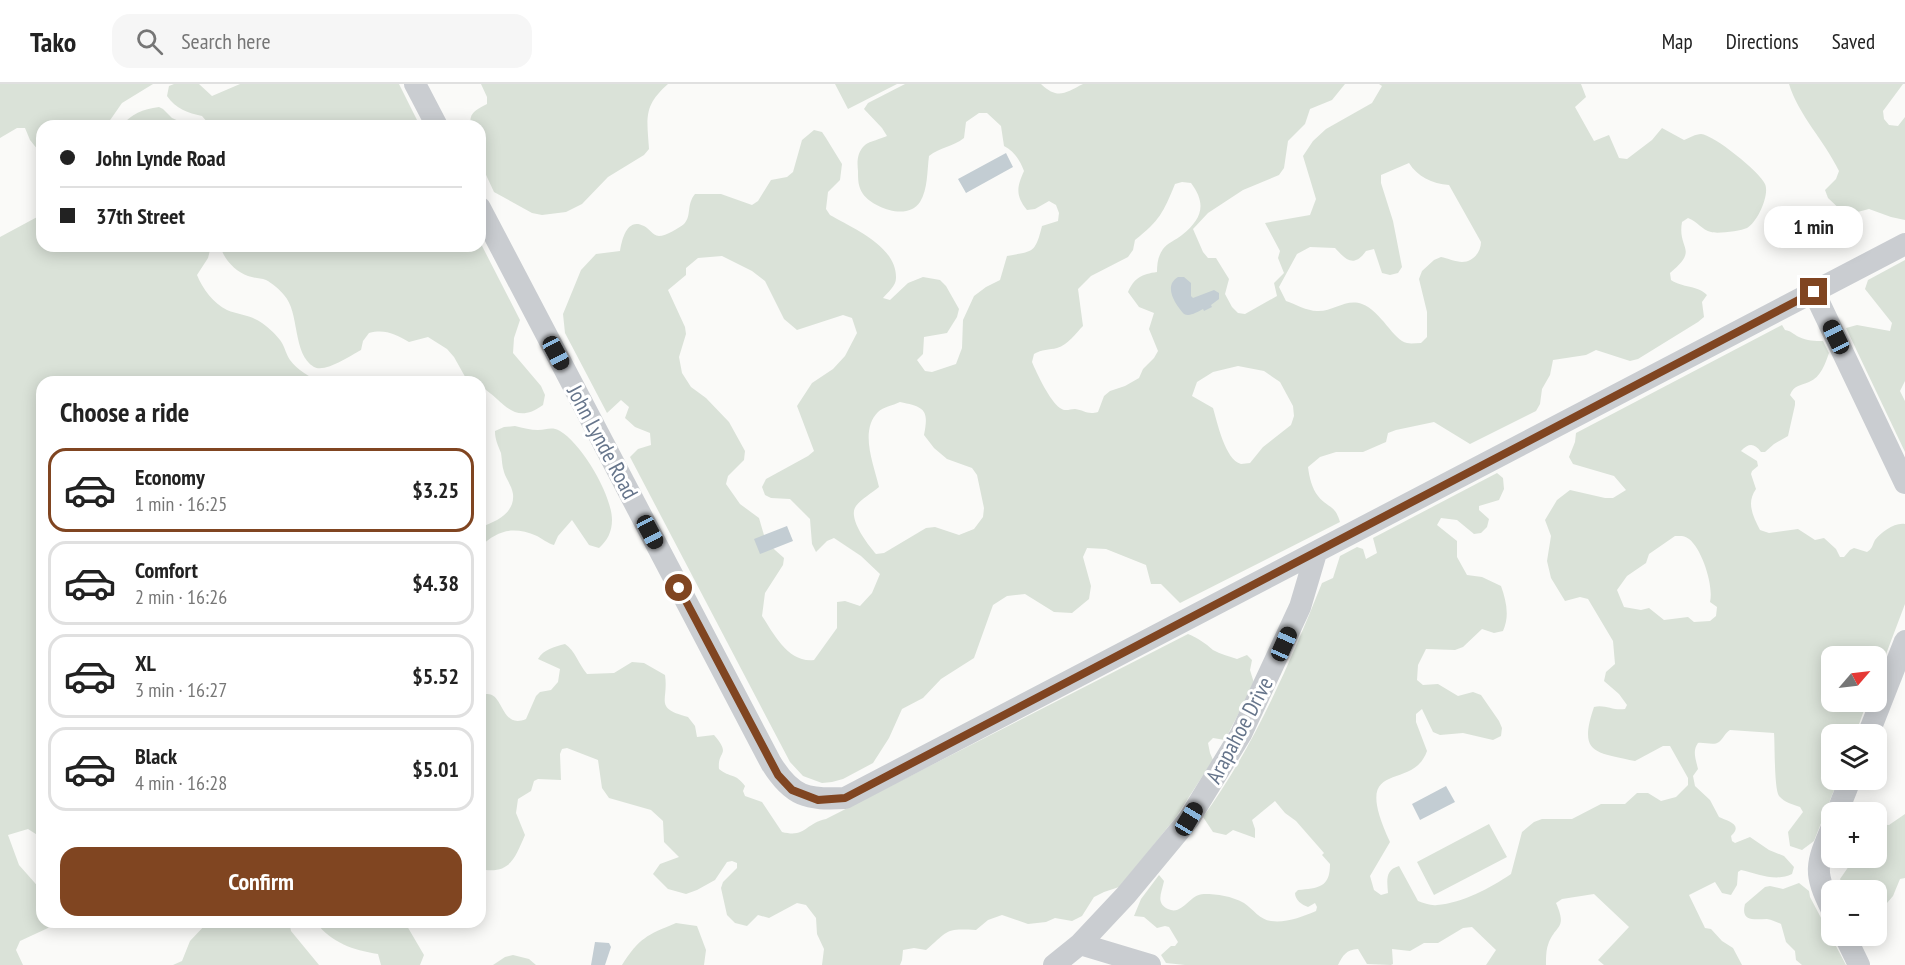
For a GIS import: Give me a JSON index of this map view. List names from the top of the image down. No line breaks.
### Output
{"streets":{"street":["John Lynde Road","Arapahoe Drive"]},"crossings":[["John Lynde Road","Arapahoe Drive"]],"north":"top right","page":{"header":"Tako","search":"Search here","nav":["Map","Directions","Saved"],"banner":["John Lynde Road","37th Street"],"bubble":"1 min","heading":"Choose a ride","list":[{"name":"Economy","note":"1 min · 16:25","value":"$3.25"},{"name":"Comfort","note":"2 min · 16:26","value":"$4.38"},{"name":"XL","note":"3 min · 16:27","value":"$5.52"},{"name":"Black","note":"4 min · 16:28","value":"$5.01"}],"map_buttons":["+","−"],"buttons":"Confirm"}}
